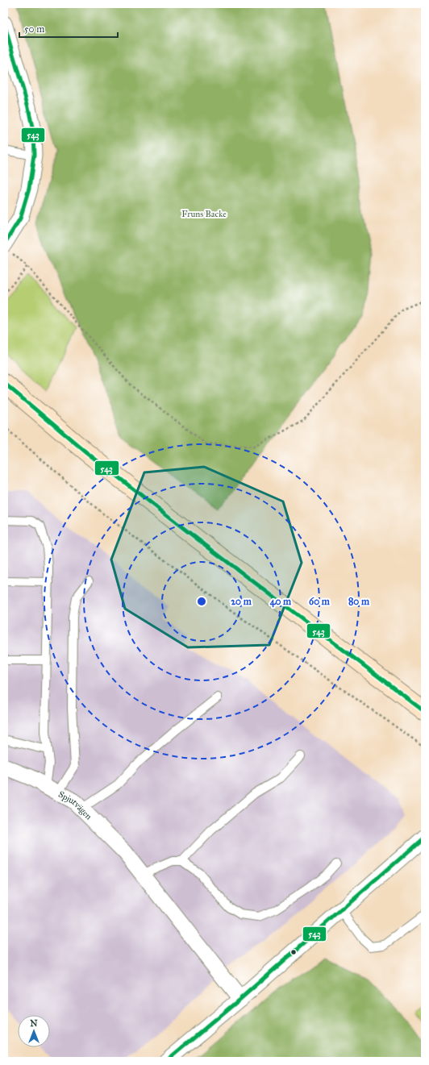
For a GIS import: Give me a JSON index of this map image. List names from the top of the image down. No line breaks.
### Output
{"streets":{"street":["Spjutvägen"]},"parks":["Fruns Backe"],"lines":["transit line 543"],"scale_bar":"50 m","north":"top","rings":["20 m","40 m","60 m","80 m"]}
